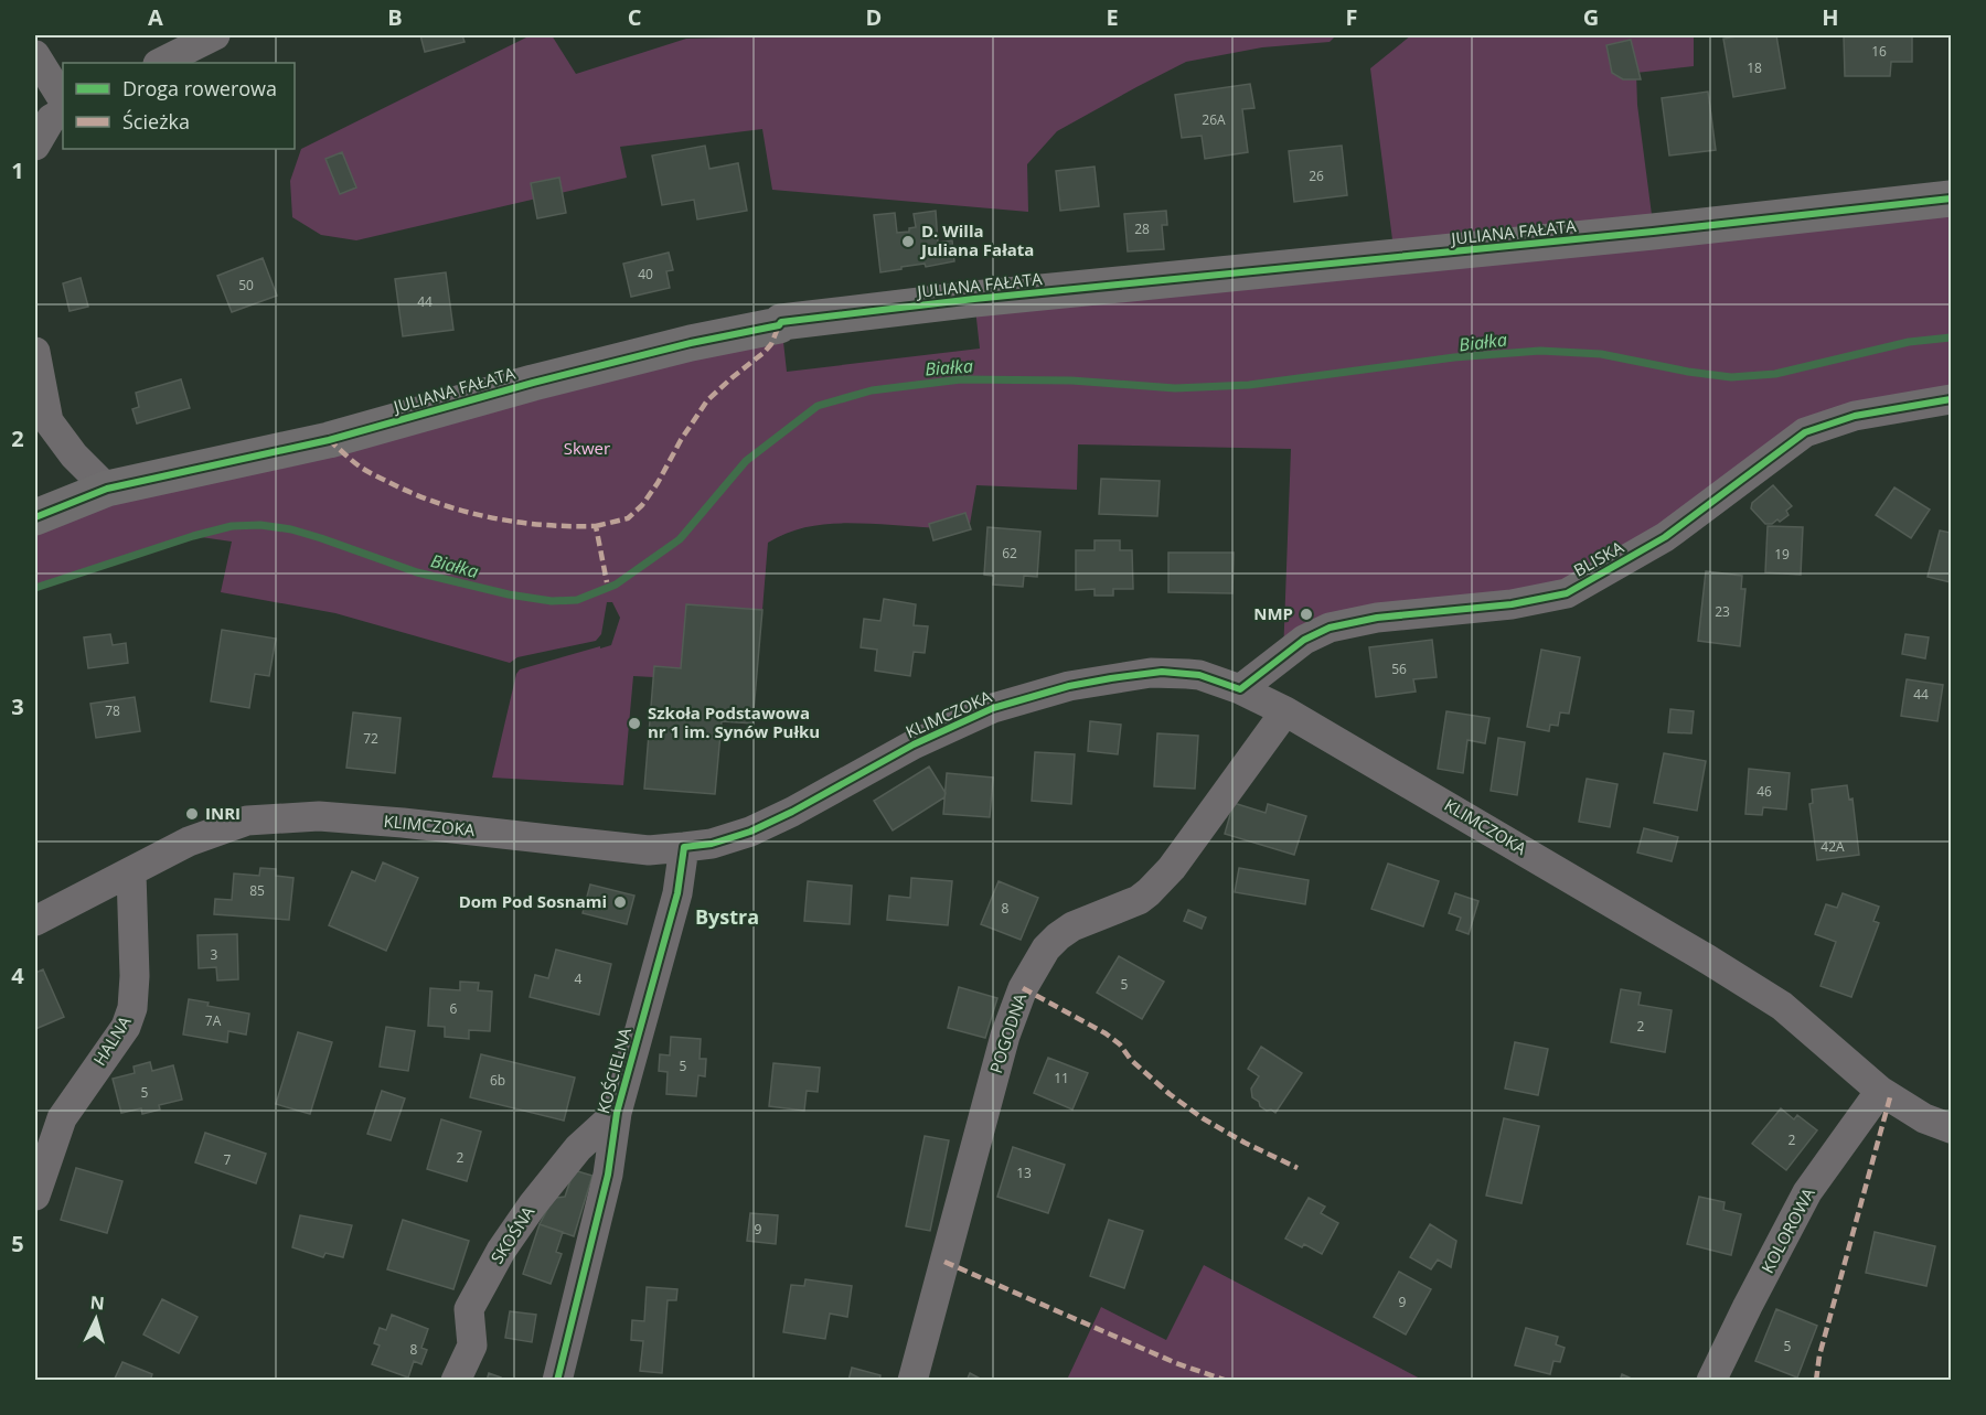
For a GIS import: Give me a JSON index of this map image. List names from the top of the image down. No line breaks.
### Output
{"streets":{"street":["JULIANA FAŁATA","BLISKA","KLIMCZOKA","POGODNA","HALNA","KOŚCIELNA","KOLOROWA","SKOŚNA"]},"crossings":[["BLISKA","KLIMCZOKA"],["KLIMCZOKA","POGODNA"],["KLIMCZOKA","HALNA"],["KLIMCZOKA","KOŚCIELNA"],["KLIMCZOKA","KOLOROWA"],["KOŚCIELNA","SKOŚNA"]],"districts":["Bystra"],"water":["Białka"],"parks":["Skwer"],"places":["D. Willa Juliana Fałata","NMP","Szkoła Podstawowa nr 1 im. Synów Pułku","INRI","Dom Pod Sosnami"],"house_numbers":["16","18","26A","26","28","40","50","44","62","19","23","56","44","78","72","46","42A","85","8","3","4","5","6","7A","2","5","11","6b","5","2","2","7","13","9","9","5","8"],"legend":["Droga rowerowa","Ścieżka"],"north":"top","grid":{"columns":["A","B","C","D","E","F","G","H"],"rows":["1","2","3","4","5"]}}
